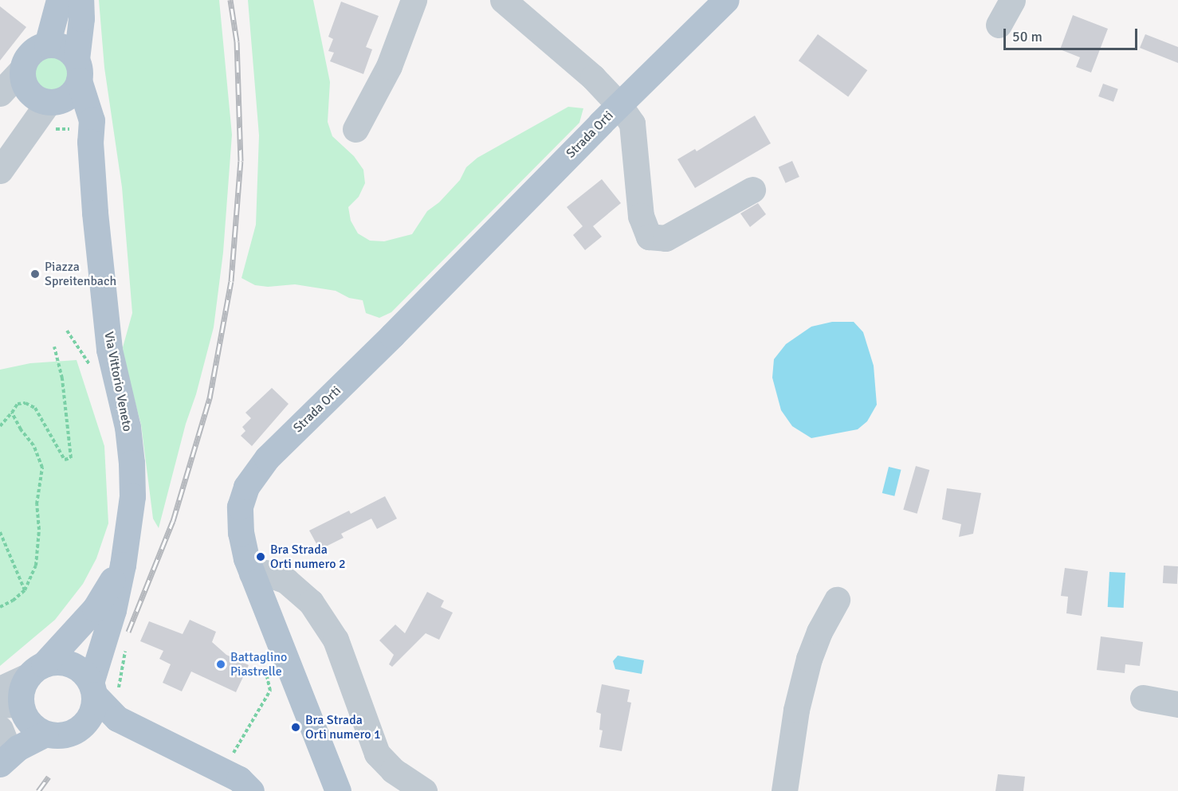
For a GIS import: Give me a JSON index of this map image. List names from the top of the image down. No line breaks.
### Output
{"streets":{"main road":["Strada Orti","Via Vittorio Veneto"]},"places":["Piazza Spreitenbach","Bra Strada Orti numero 2","Battaglino Piastrelle","Bra Strada Orti numero 1"],"scale_bar":"50 m"}
